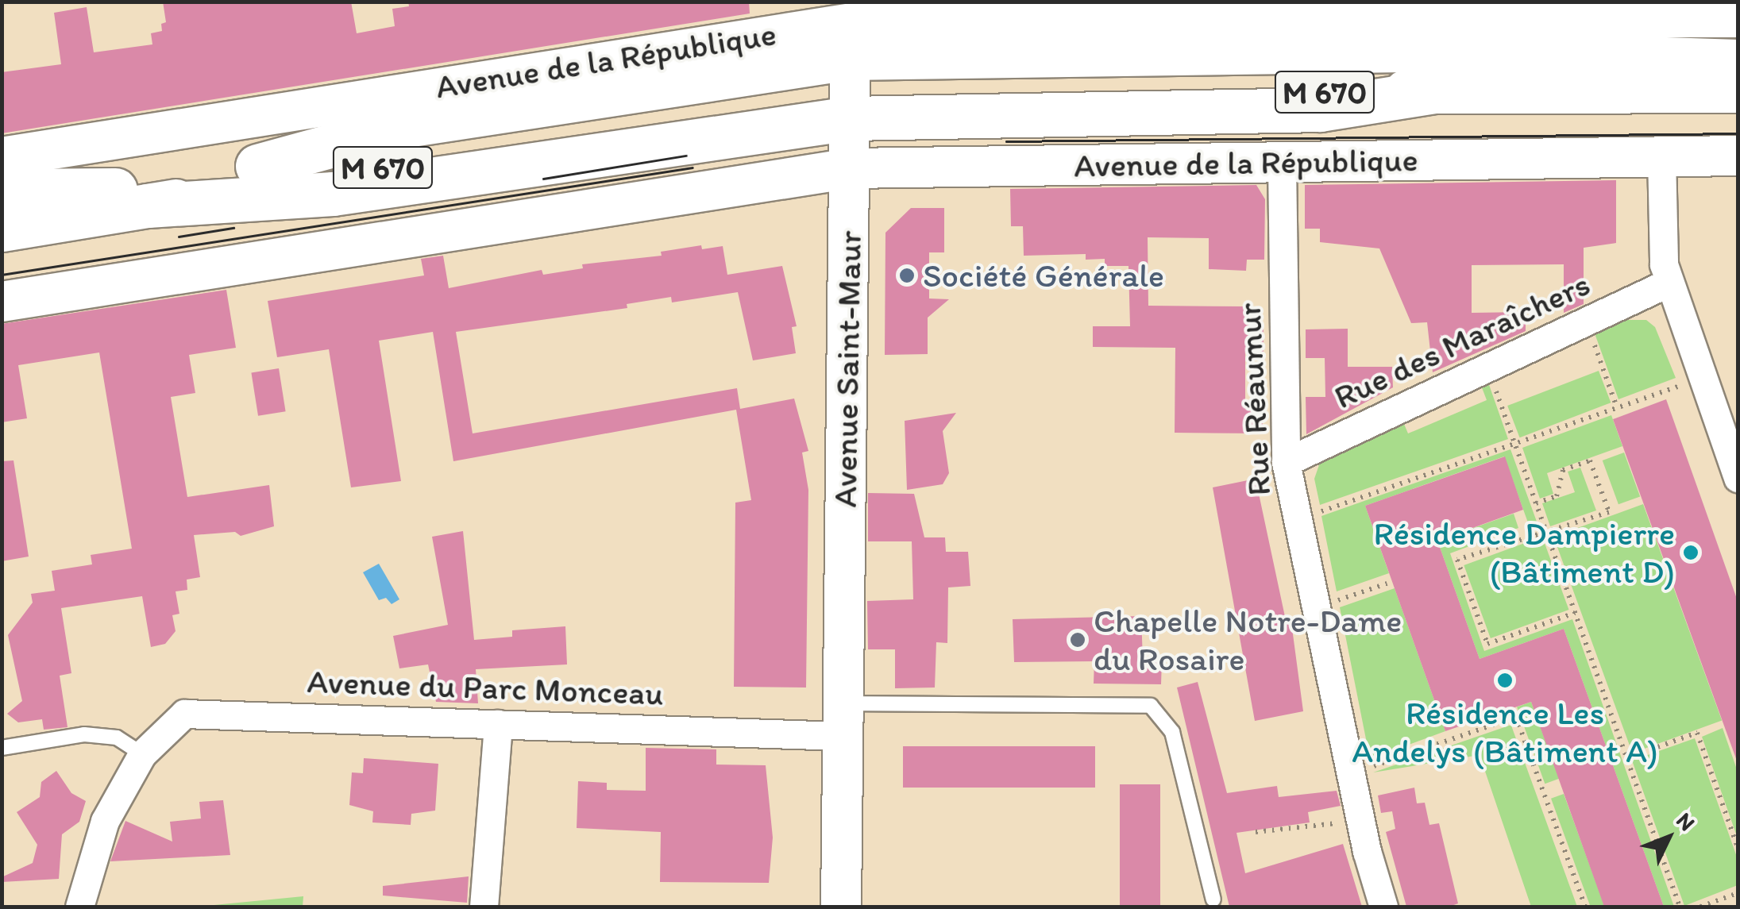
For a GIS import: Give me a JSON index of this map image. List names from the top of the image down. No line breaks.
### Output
{"streets":{"main road":["Avenue de la République","M 670"],"street":["Rue des Maraîchers","Avenue Saint-Maur","Rue Réaumur","Avenue du Parc Monceau"]},"crossings":[["Avenue de la République","Avenue Saint-Maur"],["Avenue de la République","Rue Réaumur"],["Rue des Maraîchers","Rue Réaumur"],["Avenue Saint-Maur","Avenue du Parc Monceau"]],"places":["Société Générale","Résidence Dampierre (Bâtiment D)","Chapelle Notre-Dame du Rosaire","Résidence Les Andelys (Bâtiment A)"],"north":"top right"}
